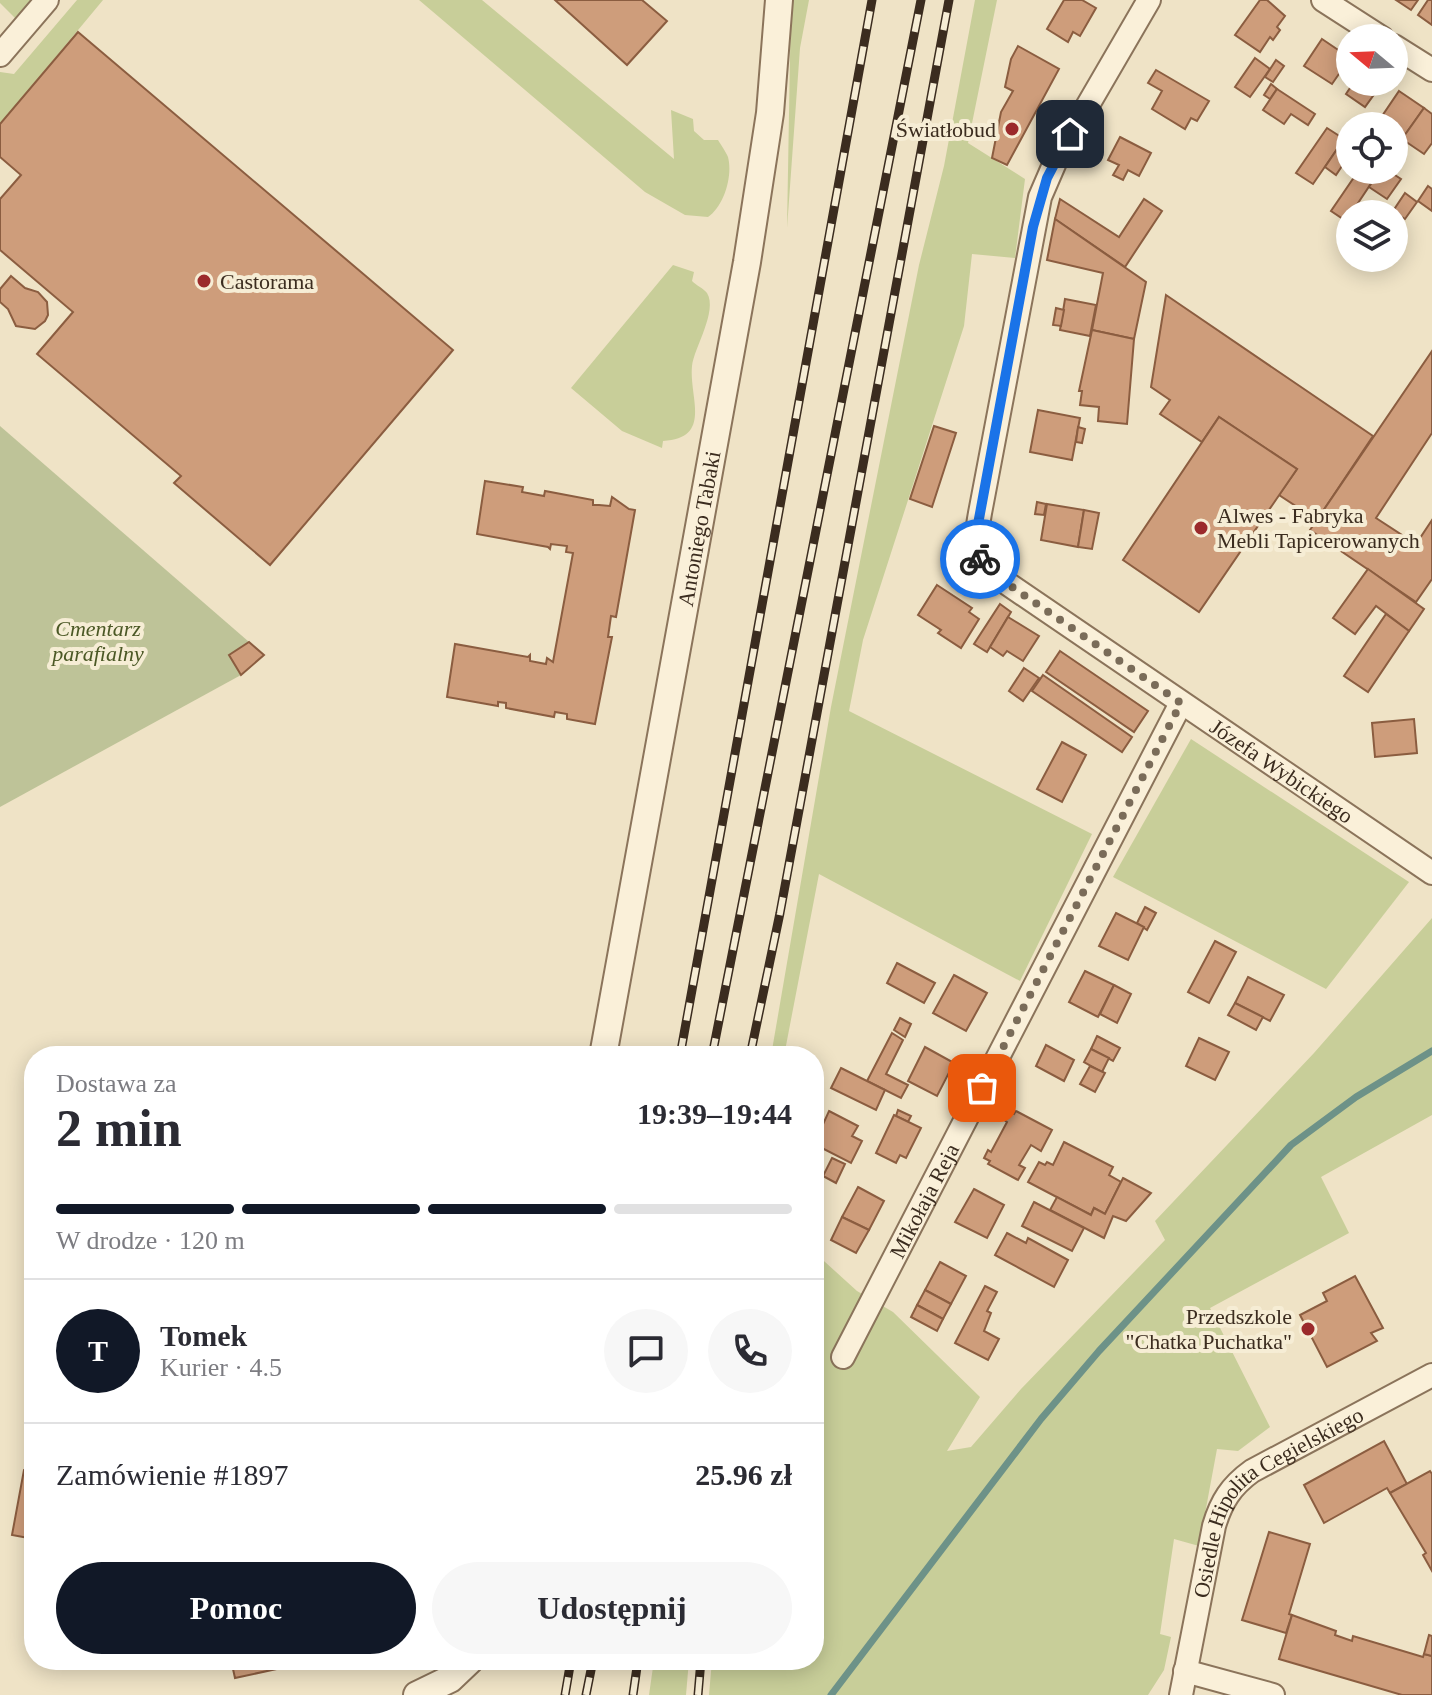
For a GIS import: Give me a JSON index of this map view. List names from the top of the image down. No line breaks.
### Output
{"streets":{"street":["Antoniego Tabaki","Józefa Wybickiego","Mikołaja Reja","Osiedle Hipolita Cegielskiego"]},"crossings":[["Józefa Wybickiego","Mikołaja Reja"]],"parks":["Cmentarz parafialny"],"places":["Światłobud","Castorama","Alwes - Fabryka Mebli Tapicerowanych","Przedszkole \"Chatka Puchatka\""],"north":"left","page":{"heading":["2 min","Dostawa za","19:39–19:44"],"panel":["Tomek","Kurier · 4.5","Zamówienie #1897","25.96 zł"],"bar":"W drodze · 120 m","round":"T","buttons":["Pomoc","Udostępnij"]}}
